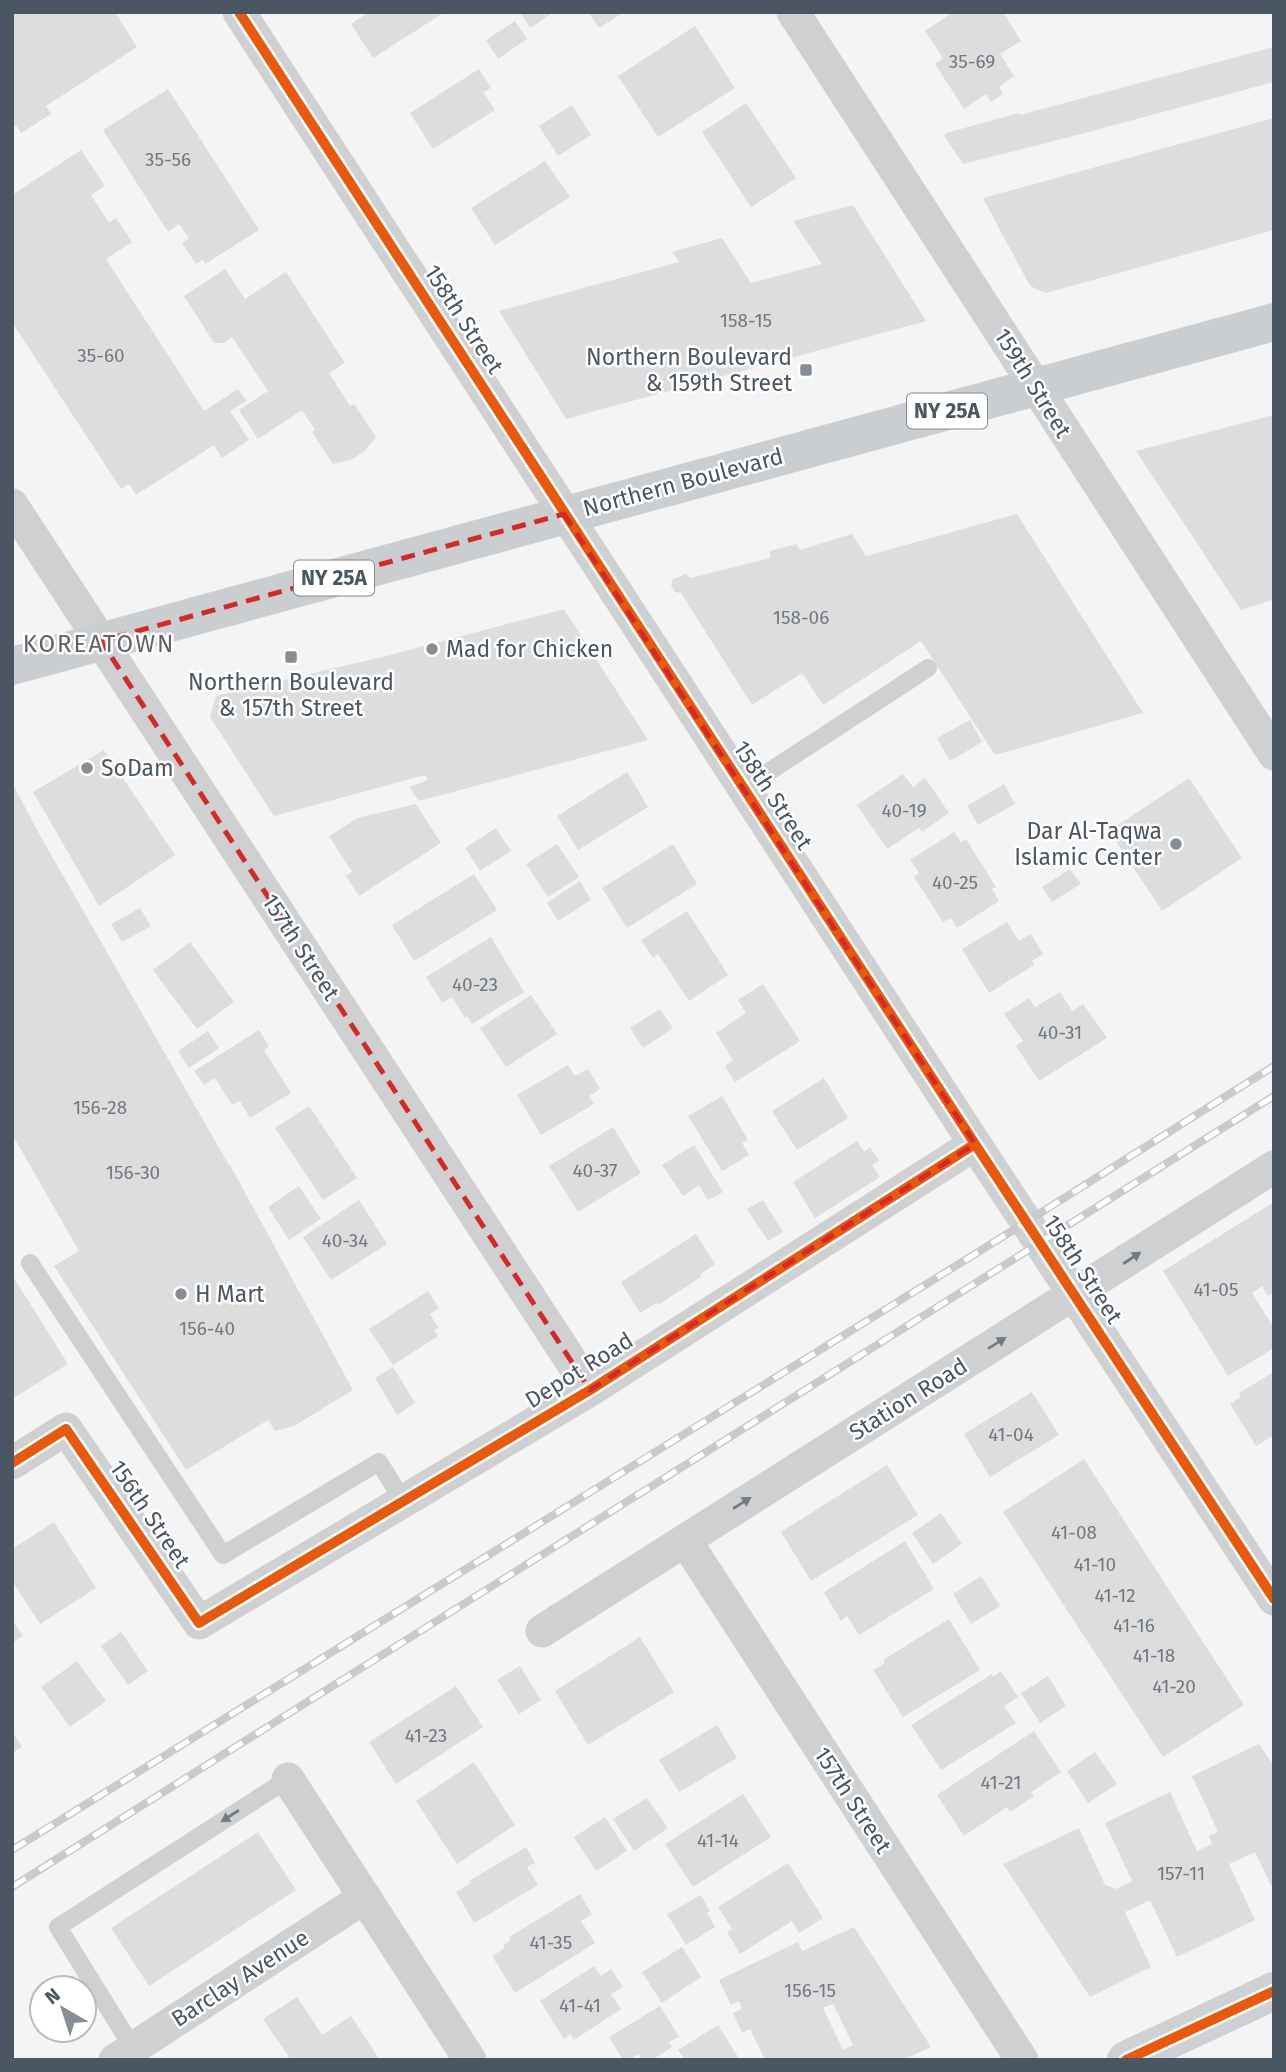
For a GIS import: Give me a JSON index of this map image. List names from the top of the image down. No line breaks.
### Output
{"streets":{"main road":["NY 25A","Northern Boulevard"],"street":["158th Street","159th Street","157th Street","Depot Road","Station Road","156th Street","Barclay Avenue"]},"crossings":[["158th Street","Northern Boulevard"],["158th Street","Depot Road"],["158th Street","Station Road"],["159th Street","Northern Boulevard"],["Northern Boulevard","157th Street"],["157th Street","Depot Road"],["157th Street","Station Road"],["Depot Road","156th Street"]],"one_way":["Station Road"],"districts":["KOREATOWN"],"places":{"transit":["Northern Boulevard & 159th Street","Northern Boulevard & 157th Street"],"other":["Mad for Chicken","SoDam","Dar Al-Taqwa Islamic Center","H Mart"]},"house_numbers":["35-69","35-56","158-15","35-60","158-06","40-19","40-25","40-23","40-31","156-28","40-37","156-30","40-34","41-05","156-40","41-04","41-08","41-10","41-12","41-16","41-18","41-20","41-23","41-21","41-14","157-11","41-35","156-15","41-41"],"north":"top left"}
